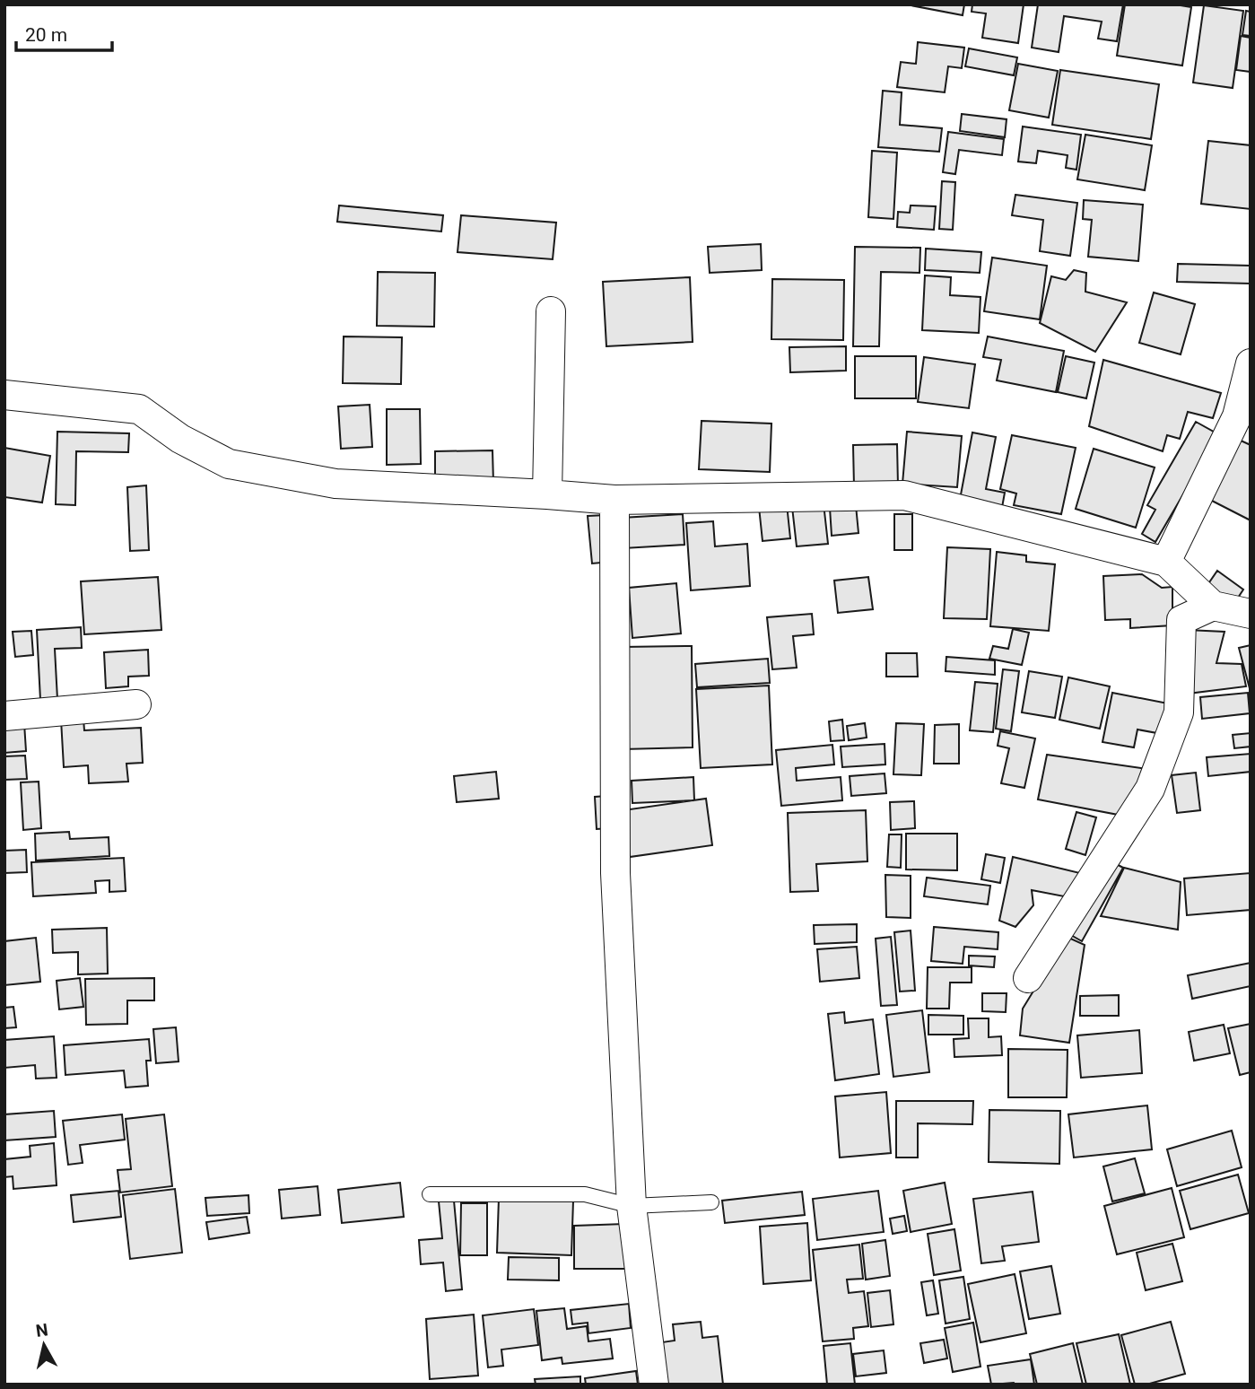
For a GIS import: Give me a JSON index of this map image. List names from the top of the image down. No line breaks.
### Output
{"scale_bar":"20 m","north":"top"}
